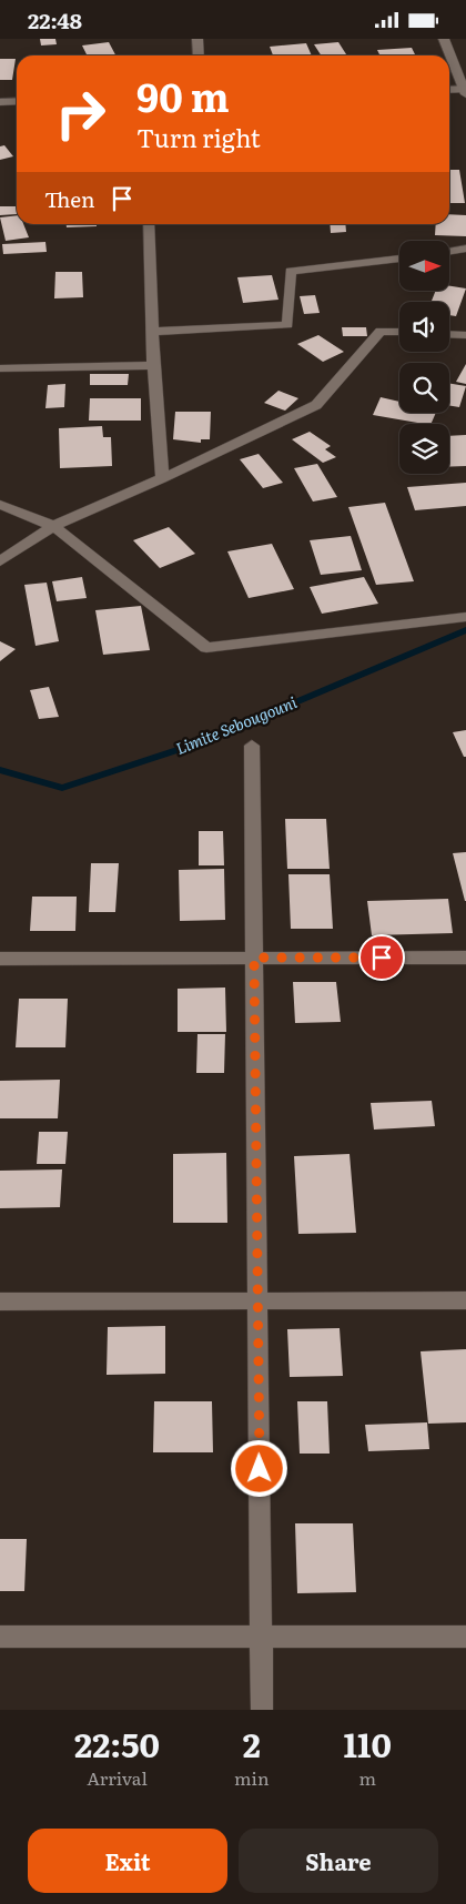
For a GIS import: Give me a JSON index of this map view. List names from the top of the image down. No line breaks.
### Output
{"water":["Limite Sebougouni"],"north":"right","page":{"status":"22:48","turn":["90 m","Turn right"],"then":"Then","eta":["22:50","Arrival","2","min","110","m"],"buttons":["Exit","Share"]}}
